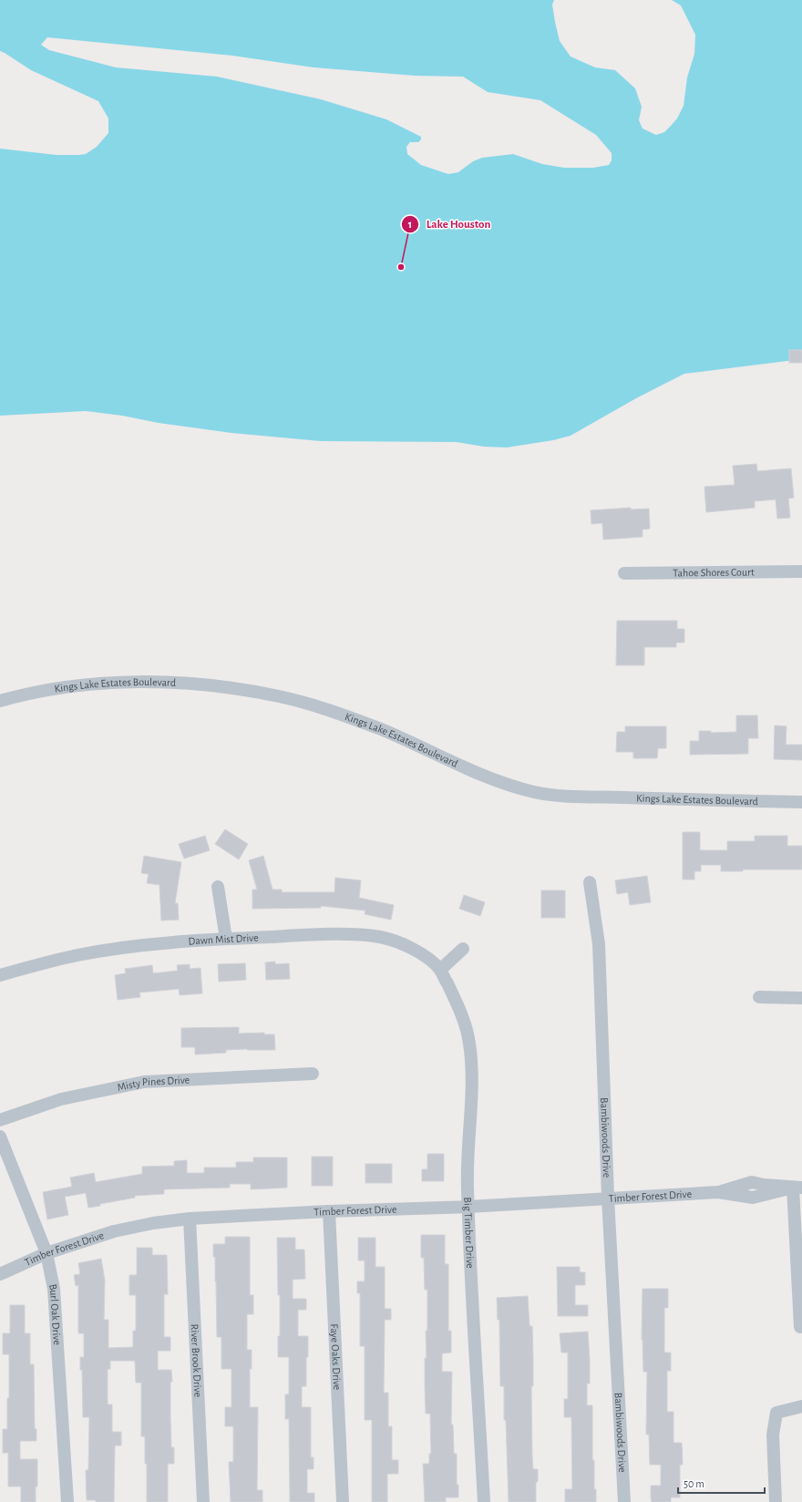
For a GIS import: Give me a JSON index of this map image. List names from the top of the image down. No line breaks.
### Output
{"streets":{"street":["Tahoe Shores Court","Kings Lake Estates Boulevard","Dawn Mist Drive","Misty Pines Drive","Bambiwoods Drive","Timber Forest Drive","Big Timber Drive","Burl Oak Drive","Faye Oaks Drive","River Brook Drive"]},"crossings":[["Dawn Mist Drive","Big Timber Drive"],["Bambiwoods Drive","Timber Forest Drive"],["Timber Forest Drive","Big Timber Drive"],["Timber Forest Drive","Burl Oak Drive"],["Timber Forest Drive","Faye Oaks Drive"],["Timber Forest Drive","River Brook Drive"]],"places":["Lake Houston"],"scale_bar":"50 m"}
